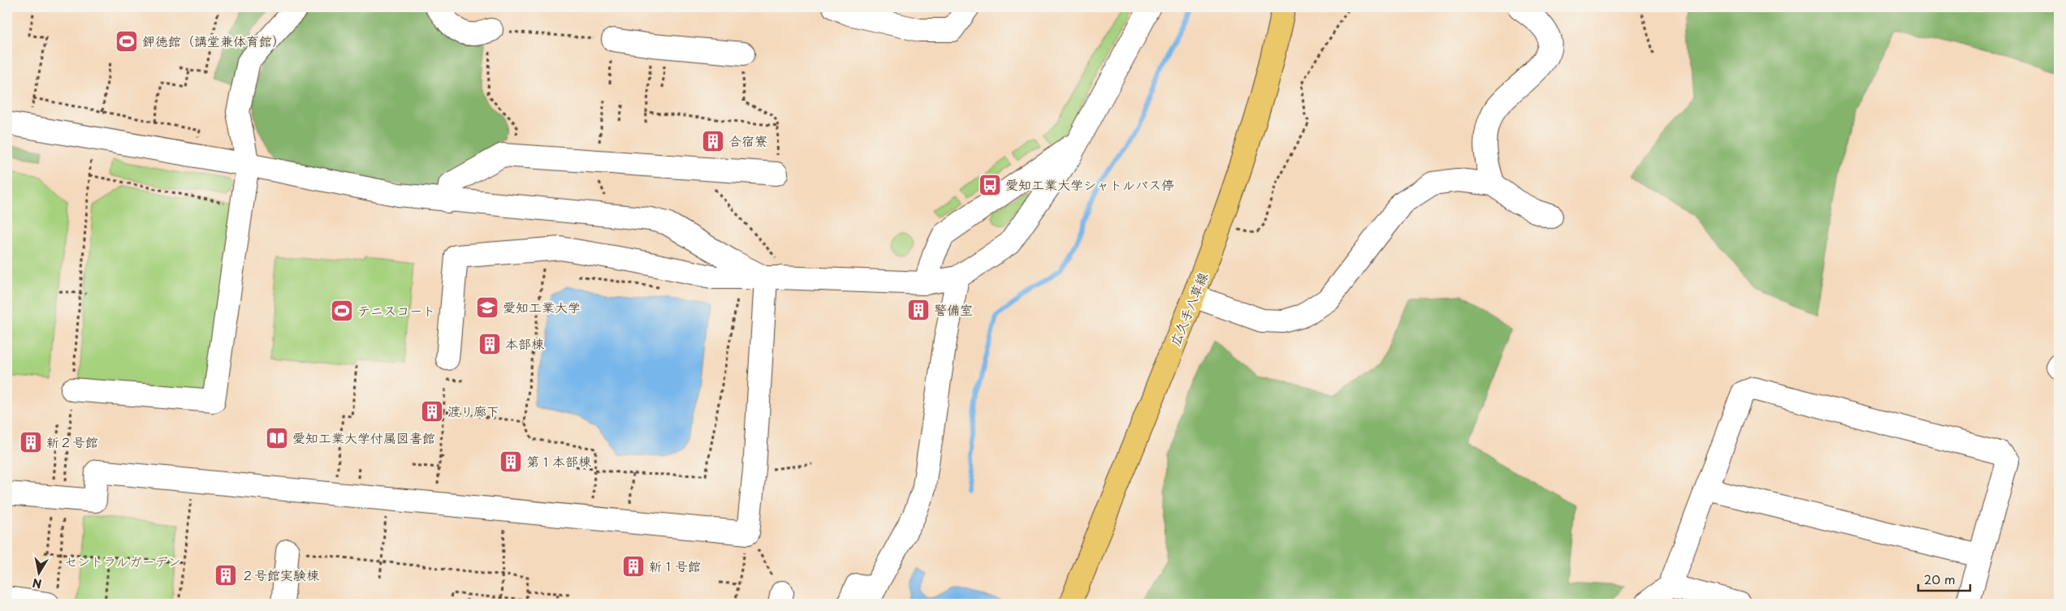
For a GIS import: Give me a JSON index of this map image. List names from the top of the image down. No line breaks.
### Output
{"streets":{"main road":["広久手八草線"]},"parks":["セントラルガーデン"],"places":{"sports":["鉀徳館（講堂兼体育館）","テニスコート"],"building":["合宿寮","警備室","本部棟","渡り廊下","新２号館","第１本部棟","新１号館","２号館実験棟"],"bus stop":["愛知工業大学シャトルバス停"],"school or university":["愛知工業大学"],"library":["愛知工業大学付属図書館"]},"scale_bar":"20 m","north":"bottom"}
